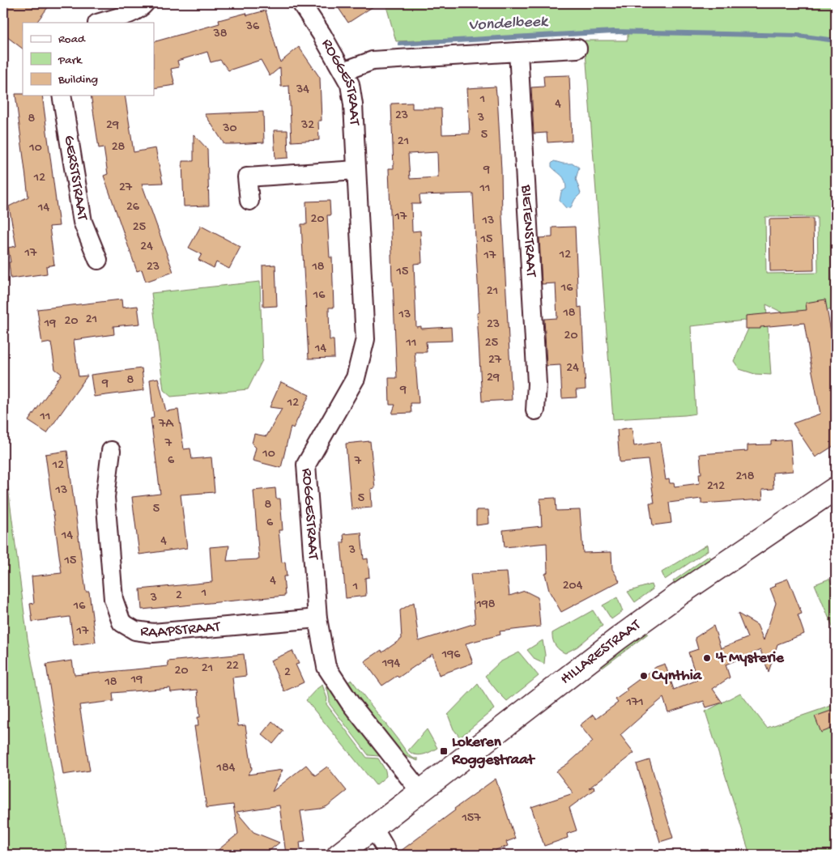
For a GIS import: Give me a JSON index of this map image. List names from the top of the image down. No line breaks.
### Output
{"streets":{"main road":["HILLARESTRAAT"],"street":["ROGGESTRAAT","GERSTSTRAAT","BIETENSTRAAT","RAAPSTRAAT"]},"crossings":[["ROGGESTRAAT","RAAPSTRAAT"],["ROGGESTRAAT","HILLARESTRAAT"]],"water":["Vondelbeek"],"places":{"other":["'t Mysterie","Cynthia"],"transit":["Lokeren Roggestraat"]},"house_numbers":["36","38","34","1","4","23","3","8","29","32","30","5","21","28","10","9","12","27","11","26","14","17","20","13","25","15","24","17","12","17","23","18","15","16","21","16","18","13","21","20","19","23","20","11","25","14","27","24","29","8","9","9","12","11","7A","7","10","6","7","12","218","212","13","5","8","5","6","14","4","3","15","4","204","1","1","2","3","198","16","17","196","194","22","21","20","2","19","18","171","184","157"],"legend":["Road","Park","Building"]}
